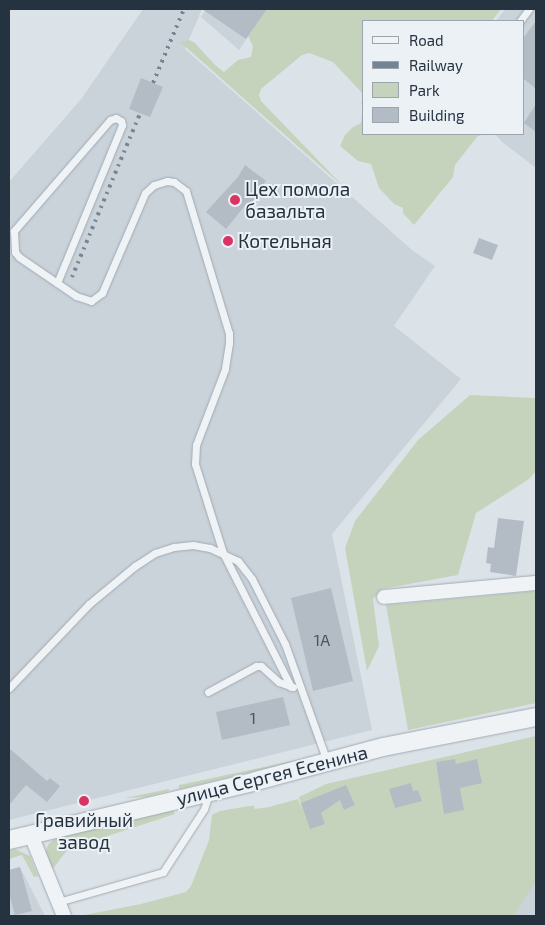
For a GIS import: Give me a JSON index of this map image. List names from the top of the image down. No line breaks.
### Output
{"streets":{"street":["улица Сергея Есенина"]},"places":["Цех помола базальта","Котельная","Гравийный завод"],"house_numbers":["1А","1"],"legend":["Road","Railway","Park","Building"]}
